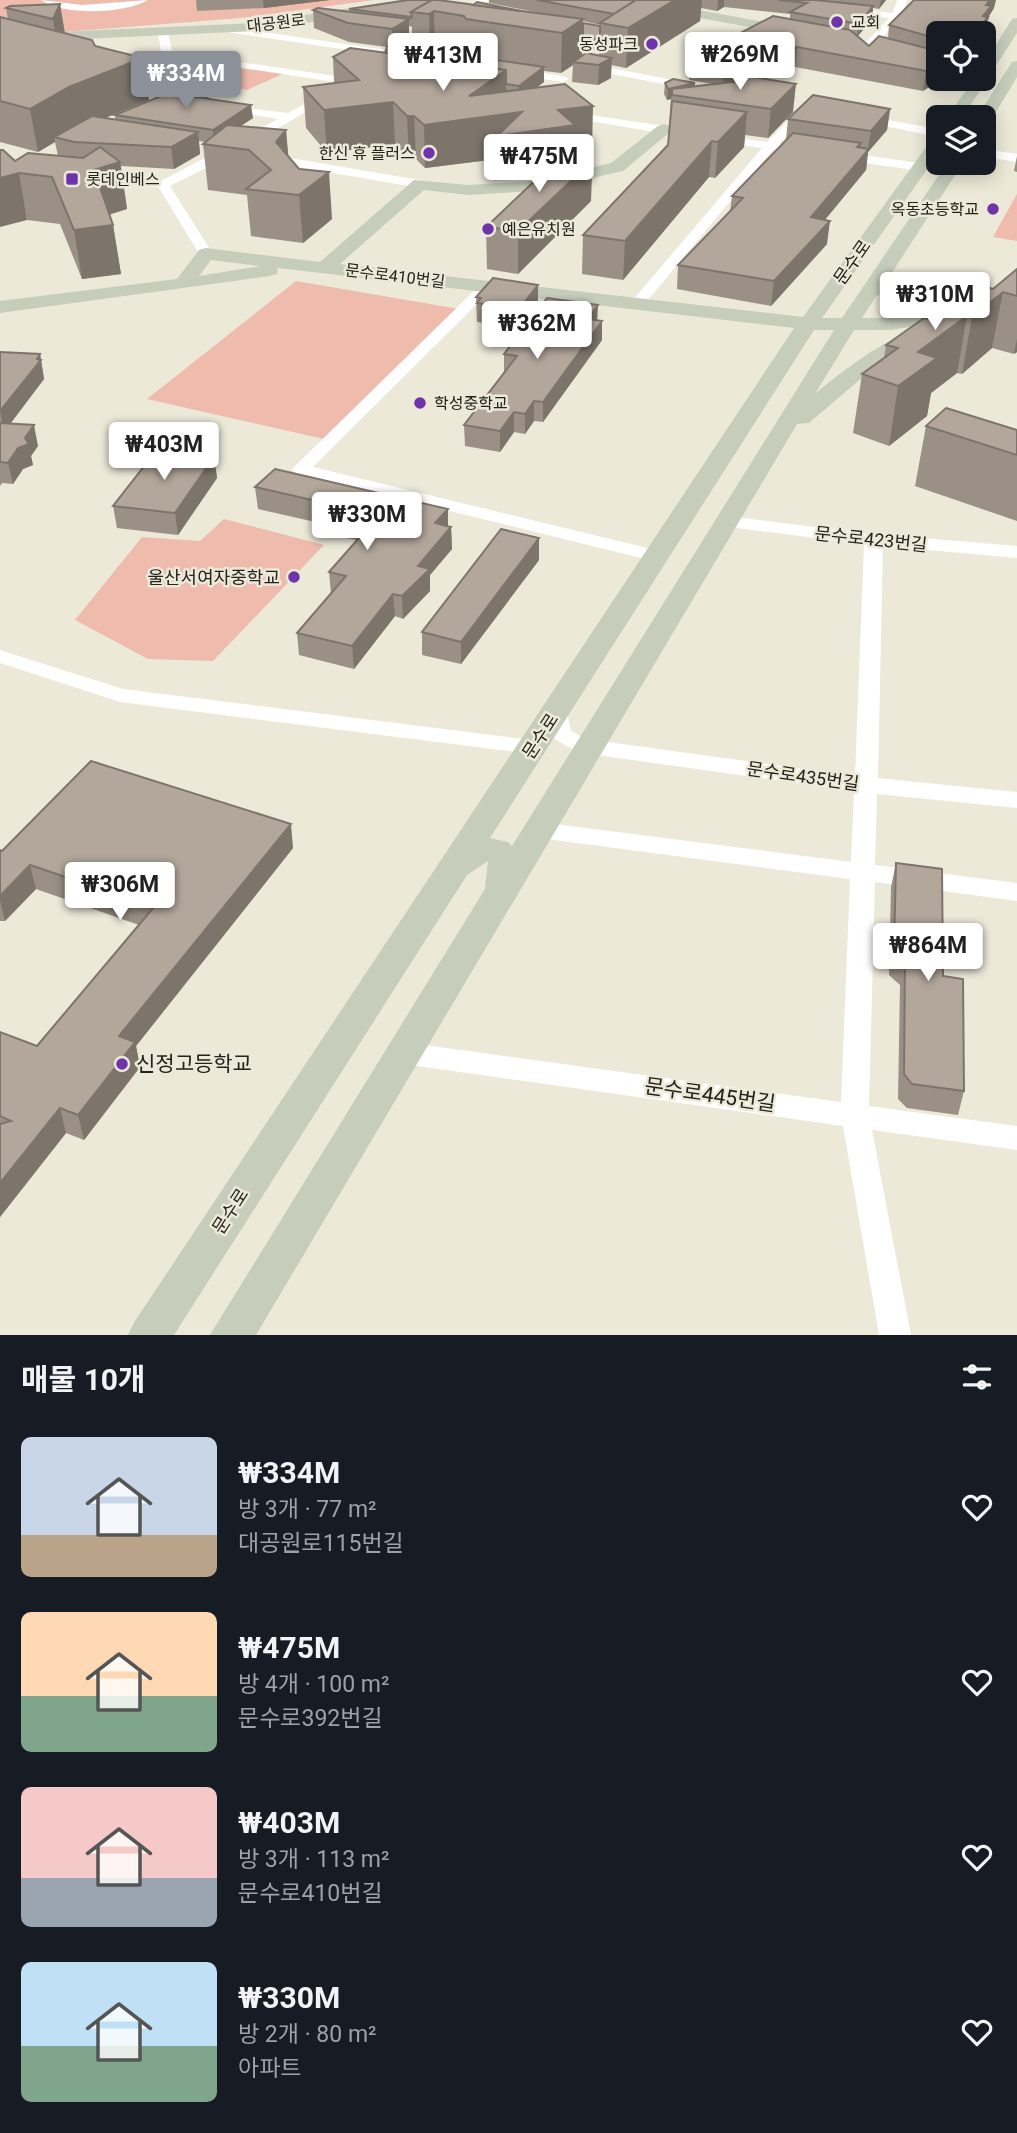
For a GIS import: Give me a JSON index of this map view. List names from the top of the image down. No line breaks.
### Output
{"streets":{"main road":["대공원로","문수로","문수로410번길"],"street":["문수로423번길","문수로435번길","문수로445번길"]},"crossings":[["문수로","문수로410번길"],["문수로","문수로423번길"],["문수로","문수로435번길"],["문수로","문수로445번길"]],"places":{"other":["교회","동성파크","한신 휴 플러스","옥동초등학교","예은유치원","학성중학교","울산서여자중학교","신정고등학교"],"transit":["롯데인베스"]},"page":{"price":["₩269M","₩413M","₩334M","₩475M","₩310M","₩362M","₩403M","₩330M","₩306M","₩864M"],"heading":"매물 10개","list":[{"name":"₩334M","note":"방 3개 · 77 m² · 대공원로115번길"},{"name":"₩475M","note":"방 4개 · 100 m² · 문수로392번길"},{"name":"₩403M","note":"방 3개 · 113 m² · 문수로410번길"},{"name":"₩330M","note":"방 2개 · 80 m² · 아파트"}]}}
